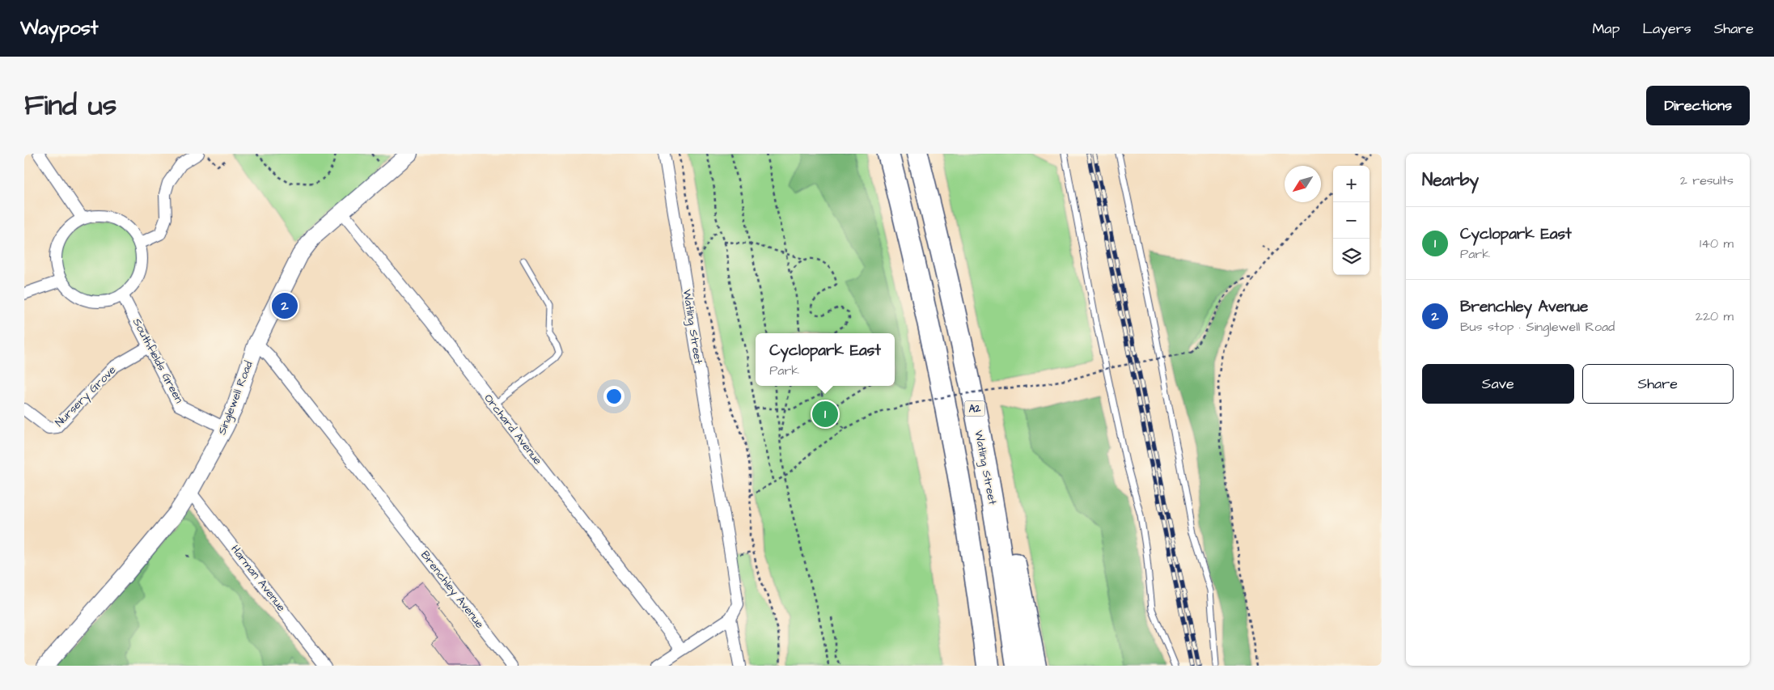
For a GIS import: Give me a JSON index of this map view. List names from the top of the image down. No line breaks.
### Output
{"streets":{"highway":["Watling Street","A2"],"street":["Southfields Green","Nursery Grove","Singlewell Road","Orchard Avenue","Harman Avenue","Brenchley Avenue"]},"crossings":[["Southfields Green","Nursery Grove"],["Southfields Green","Singlewell Road"],["Singlewell Road","Orchard Avenue"],["Singlewell Road","Harman Avenue"],["Singlewell Road","Brenchley Avenue"]],"north":"bottom left","page":{"header":"Waypost","nav":["Map","Layers","Share"],"title":"Find us","buttons":["Directions",["Save","Share"]],"heading":["Nearby","2 results"],"map_buttons":["+","−"],"list":[{"mark":"1","name":"Cyclopark East","note":"Park","value":"140 m"},{"mark":"2","name":"Brenchley Avenue","note":"Bus stop · Singlewell Road","value":"220 m"}],"pins":["2","1"],"popup":["Cyclopark East","Park"]}}
